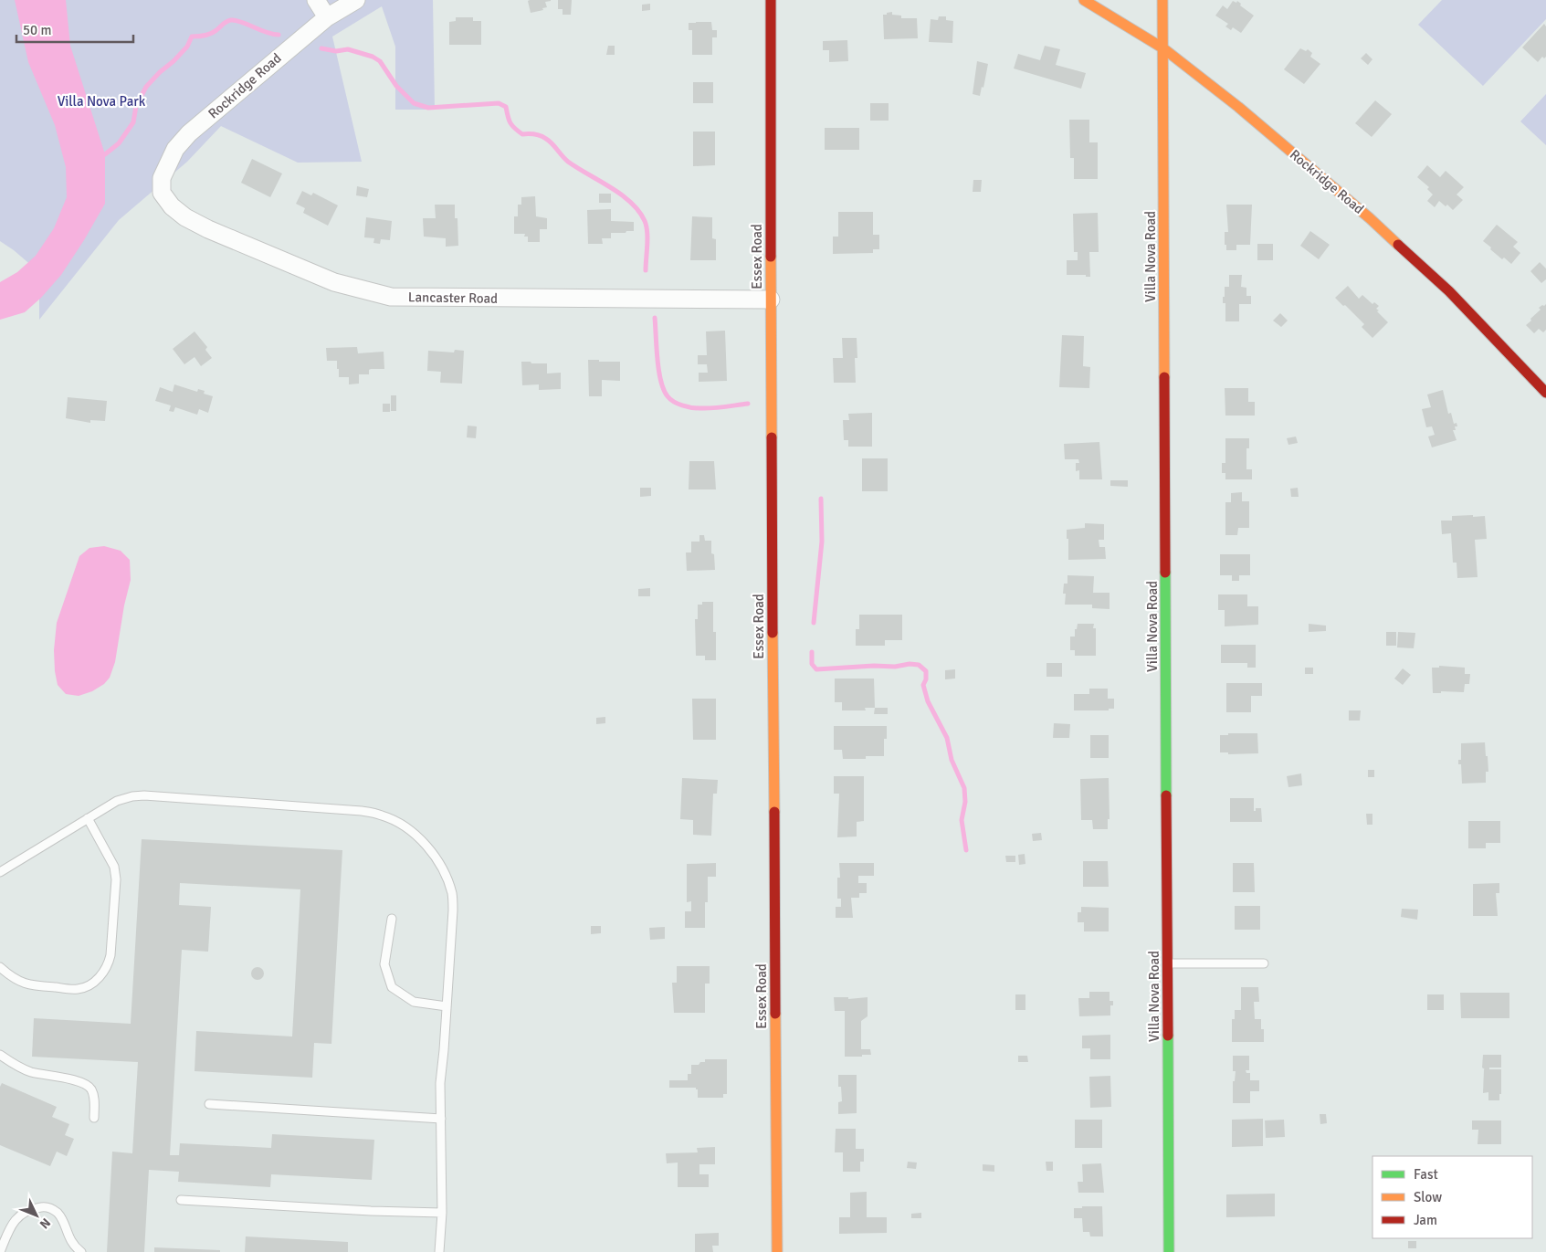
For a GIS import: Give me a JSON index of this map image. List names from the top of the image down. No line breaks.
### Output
{"streets":{"street":["Rockridge Road","Essex Road","Villa Nova Road","Lancaster Road"]},"crossings":[["Rockridge Road","Villa Nova Road"],["Rockridge Road","Lancaster Road"],["Essex Road","Lancaster Road"]],"parks":["Villa Nova Park"],"legend":["Fast","Slow","Jam"],"scale_bar":"50 m","north":"bottom right"}
